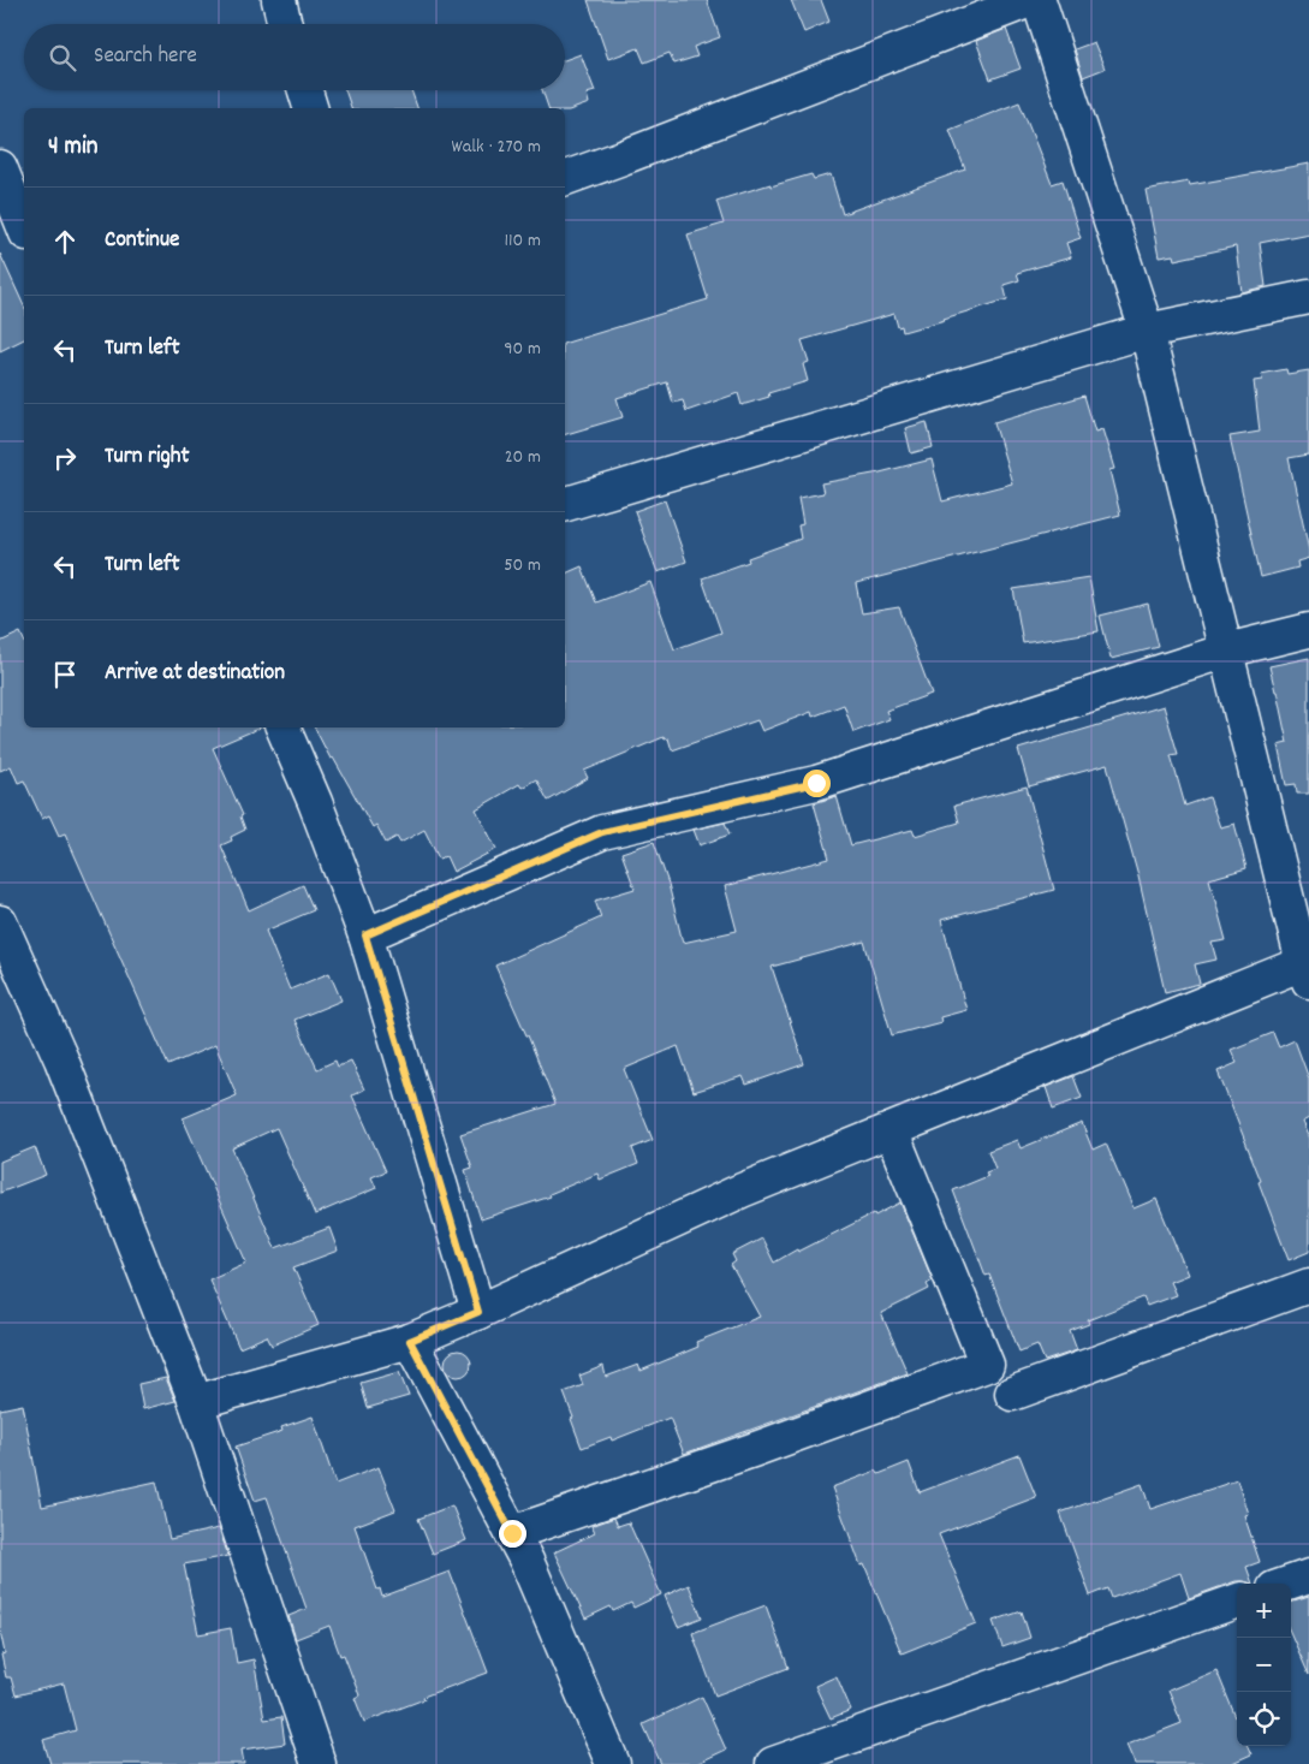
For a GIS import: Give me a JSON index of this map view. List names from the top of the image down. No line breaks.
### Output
{"page":{"search":"Search here","heading":["4 min","Walk · 270 m"],"list":[["Continue","110 m"],["Turn left","90 m"],["Turn right","20 m"],["Turn left","50 m"],"Arrive at destination"],"map_buttons":["+","−"]}}
